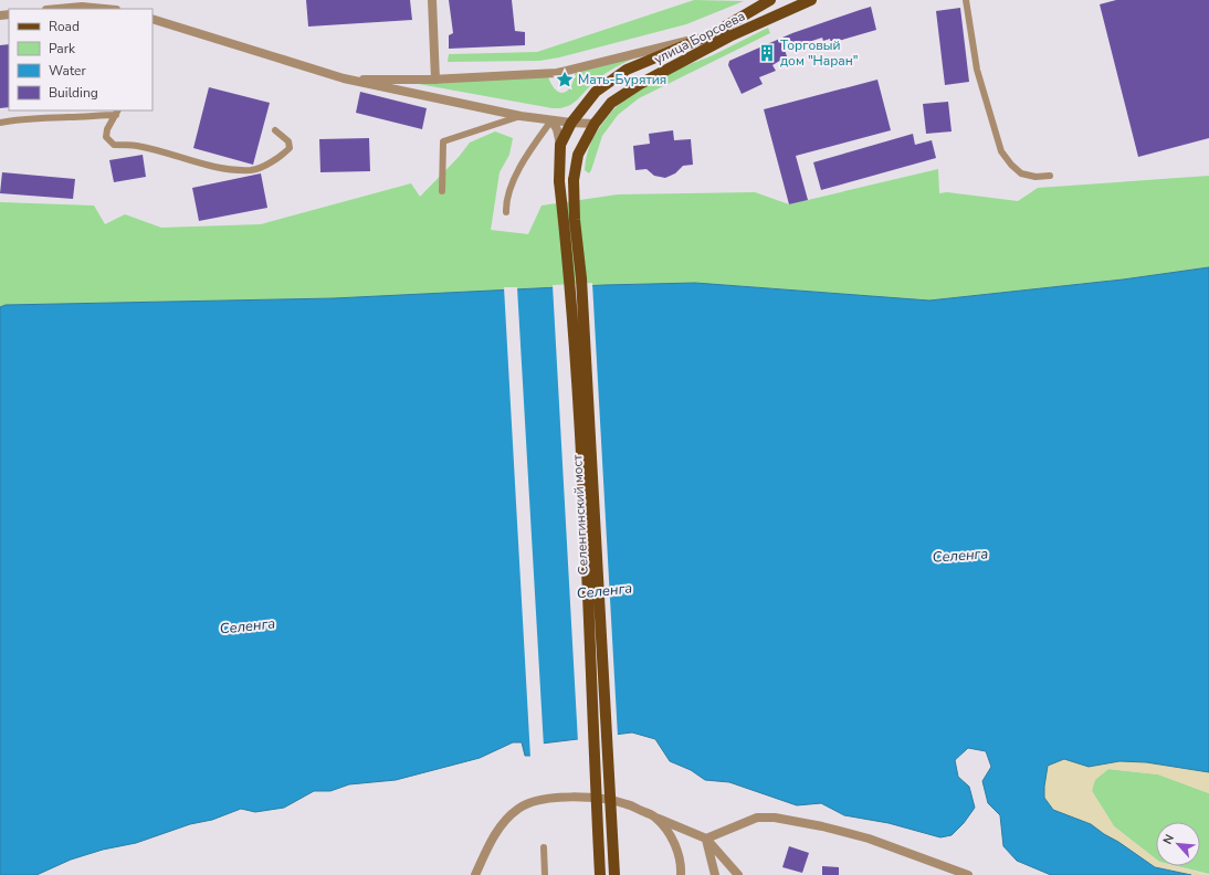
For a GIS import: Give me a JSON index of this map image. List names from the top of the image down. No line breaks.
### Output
{"streets":{"main road":["улица Борсоева","Селенгинский мост"]},"crossings":[["улица Борсоева","Селенгинский мост"]],"water":["Селенга"],"places":{"building":["Торговый дом \"Наран\""],"place":["Мать-Бурятия"]},"legend":["Road","Park","Water","Building"],"north":"top left"}
